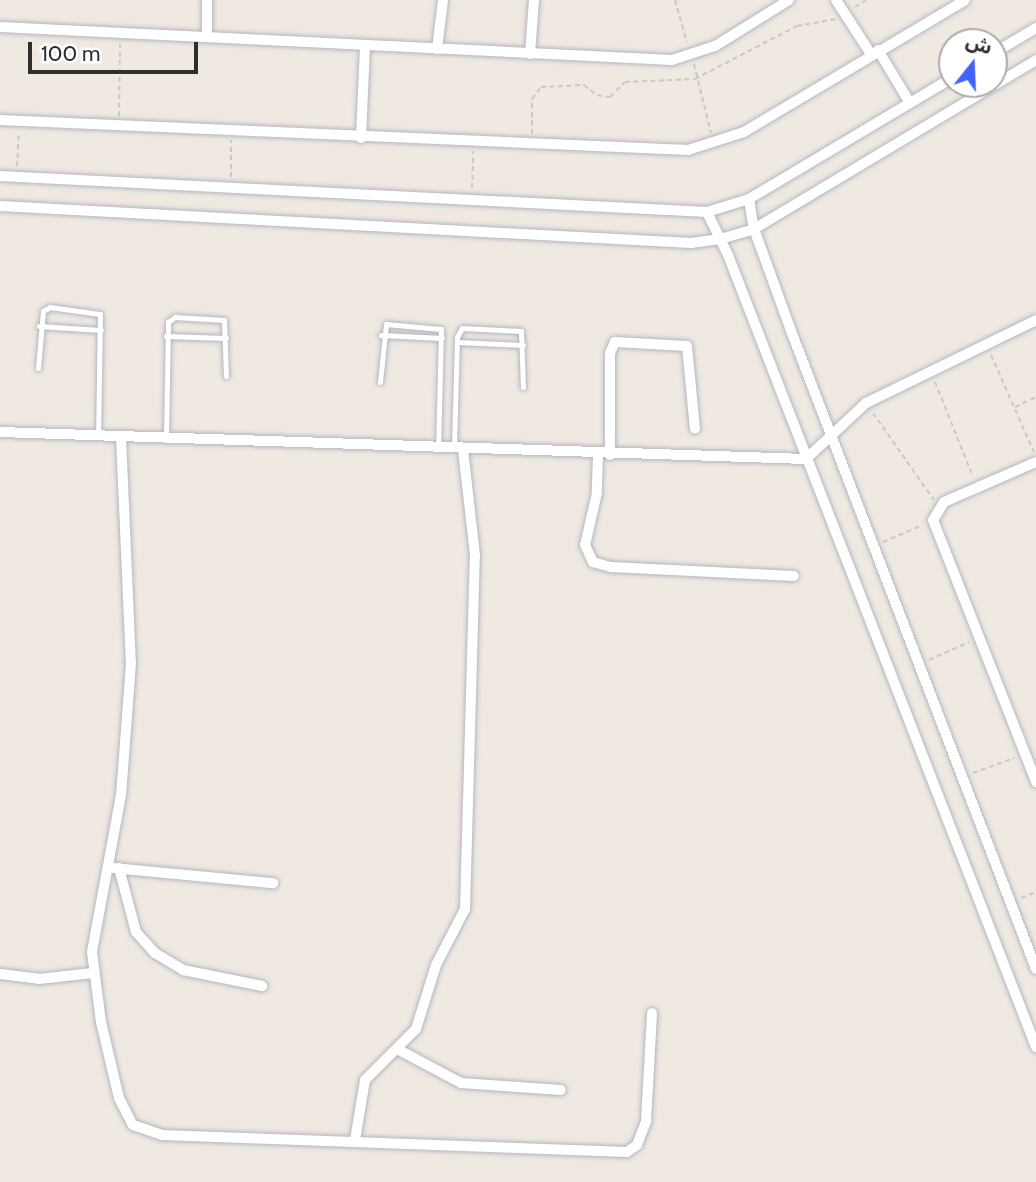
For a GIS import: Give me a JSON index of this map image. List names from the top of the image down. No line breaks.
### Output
{"scale_bar":"100 m","north":"top"}
